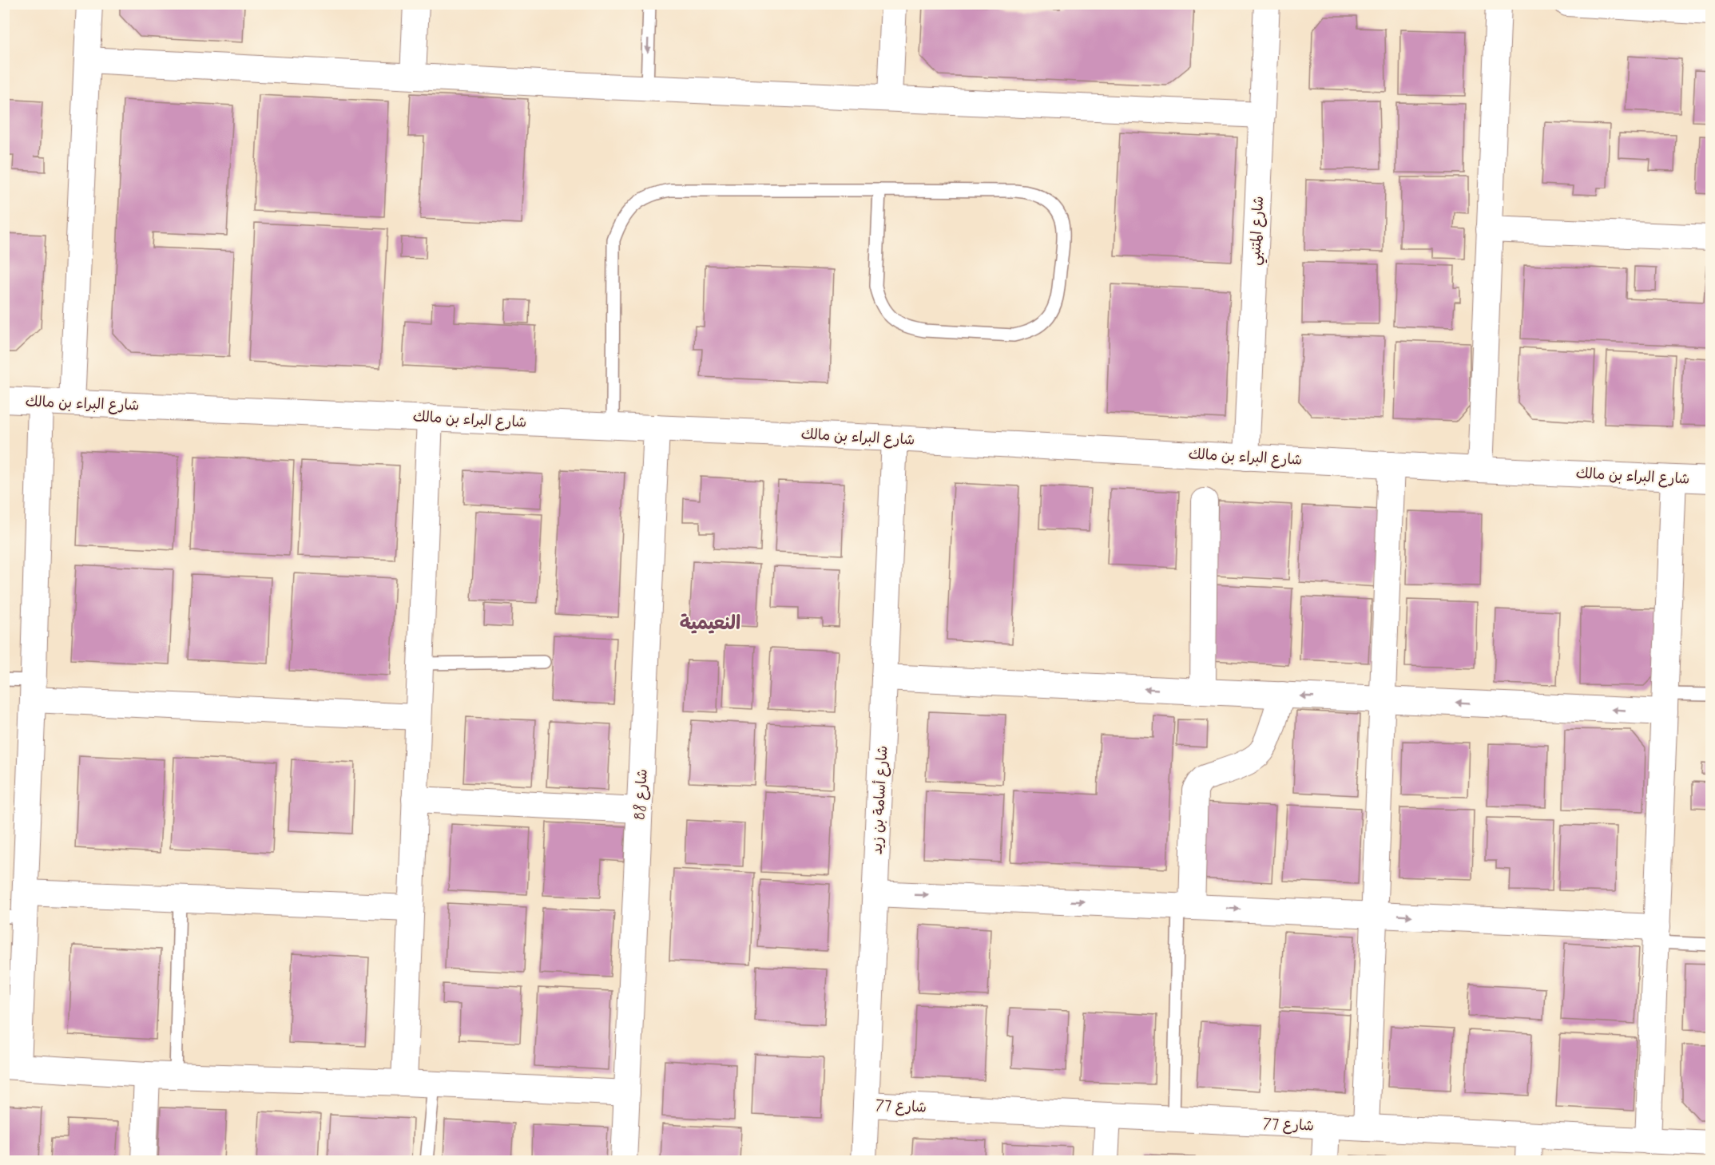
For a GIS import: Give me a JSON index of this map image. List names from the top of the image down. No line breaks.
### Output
{"streets":{"street":["شارع المتنبي","شارع البراء بن مالك","شارع 88","شارع أسامة بن زيد","شارع 77"]},"crossings":[["شارع المتنبي","شارع البراء بن مالك"],["شارع البراء بن مالك","شارع 88"],["شارع البراء بن مالك","شارع أسامة بن زيد"],["شارع أسامة بن زيد","شارع 77"]],"districts":["النعيمية"]}
